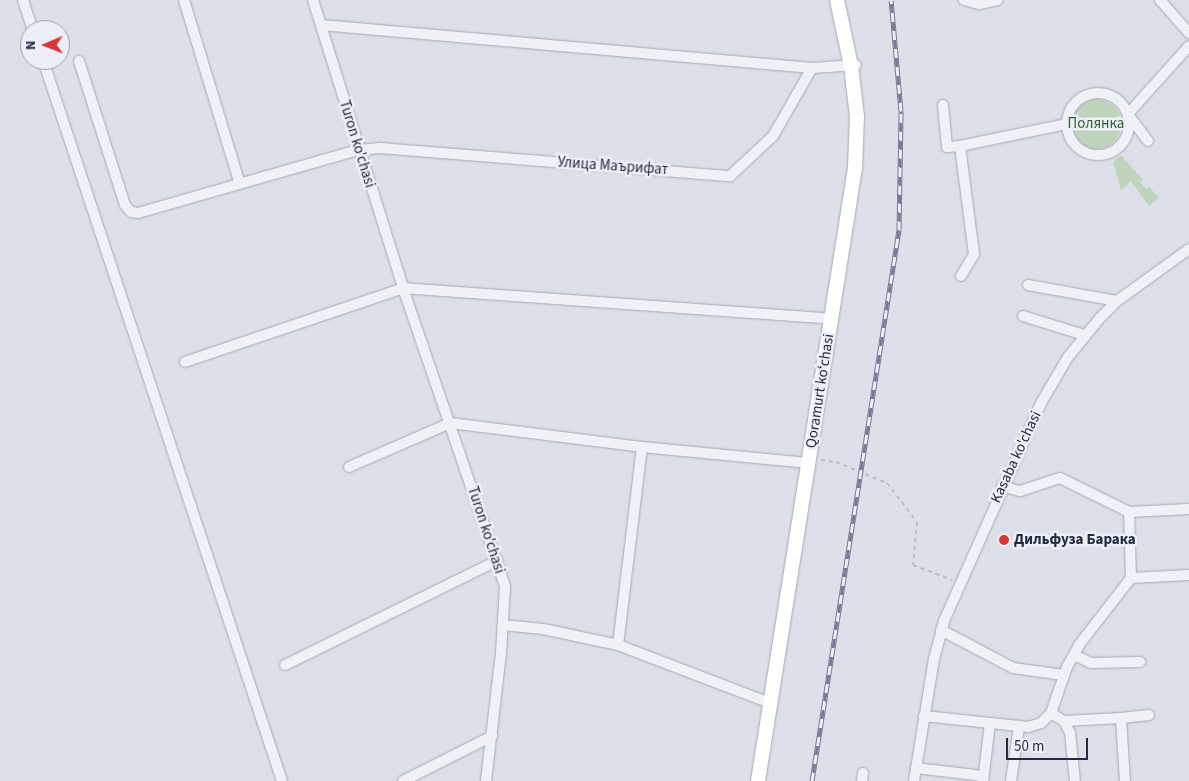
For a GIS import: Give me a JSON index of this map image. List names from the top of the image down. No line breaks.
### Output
{"streets":{"main road":["Qoramurt koʻchasi"],"street":["Turon ko'chasi","Улица Маърифат","Kasaba ko'chasi"]},"crossings":[["Turon ko'chasi","Улица Маърифат"]],"parks":["Полянка"],"places":["Дильфуза Барака"],"scale_bar":"50 m","north":"left"}
